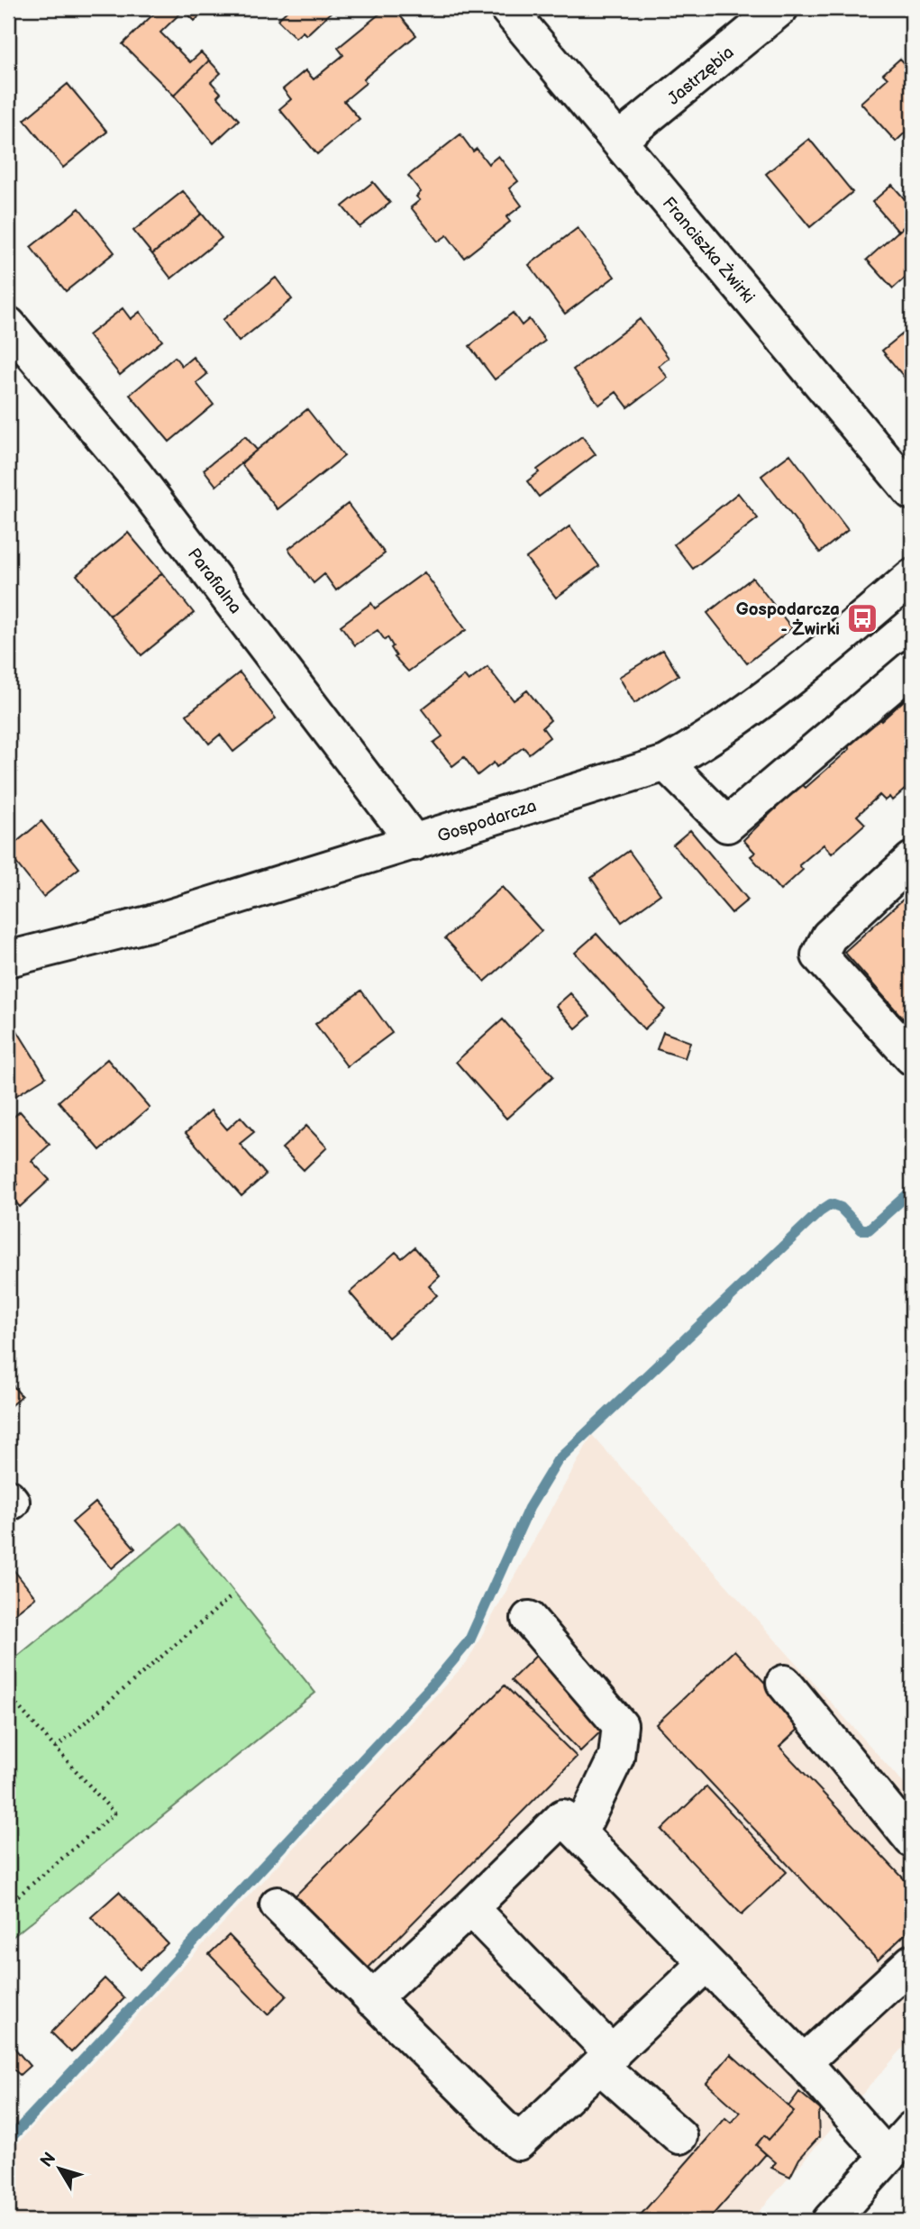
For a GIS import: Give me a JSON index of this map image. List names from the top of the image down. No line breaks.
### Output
{"streets":{"street":["Jastrzębia","Franciszka Żwirki","Parafialna","Gospodarcza"]},"crossings":[["Jastrzębia","Franciszka Żwirki"],["Parafialna","Gospodarcza"]],"places":{"bus stop":["Gospodarcza - Żwirki"]},"north":"top left"}
